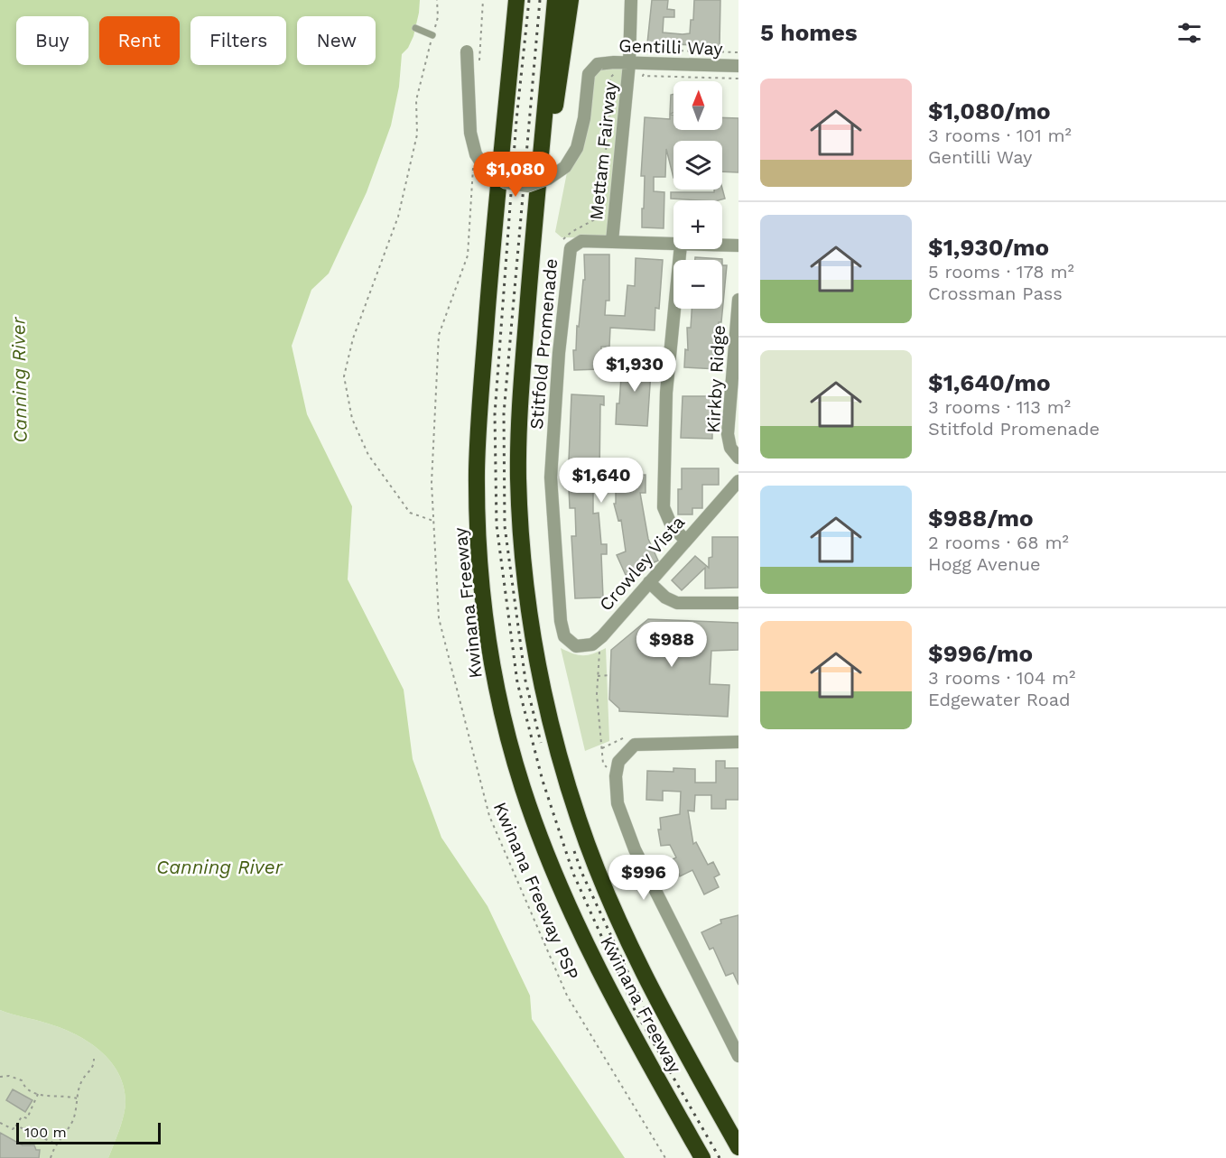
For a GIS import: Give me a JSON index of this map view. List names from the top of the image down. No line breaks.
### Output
{"streets":{"highway":["Kwinana Freeway"],"street":["Gentilli Way","Mettam Fairway","Stitfold Promenade","Kirkby Ridge","Crowley Vista"],"path":["Kwinana Freeway PSP"]},"crossings":[["Gentilli Way","Mettam Fairway"],["Stitfold Promenade","Crowley Vista"]],"water":["Canning River"],"scale_bar":"100 m","north":"top","page":{"heading":"5 homes","chip":["Buy","Rent","Filters","New"],"list":[{"name":"$1,080/mo","note":"3 rooms · 101 m² · Gentilli Way"},{"name":"$1,930/mo","note":"5 rooms · 178 m² · Crossman Pass"},{"name":"$1,640/mo","note":"3 rooms · 113 m² · Stitfold Promenade"},{"name":"$988/mo","note":"2 rooms · 68 m² · Hogg Avenue"},{"name":"$996/mo","note":"3 rooms · 104 m² · Edgewater Road"}],"map_buttons":["+","−"],"price":["$1,080","$1,930","$1,640","$988","$996"],"scale":"100 m"}}
